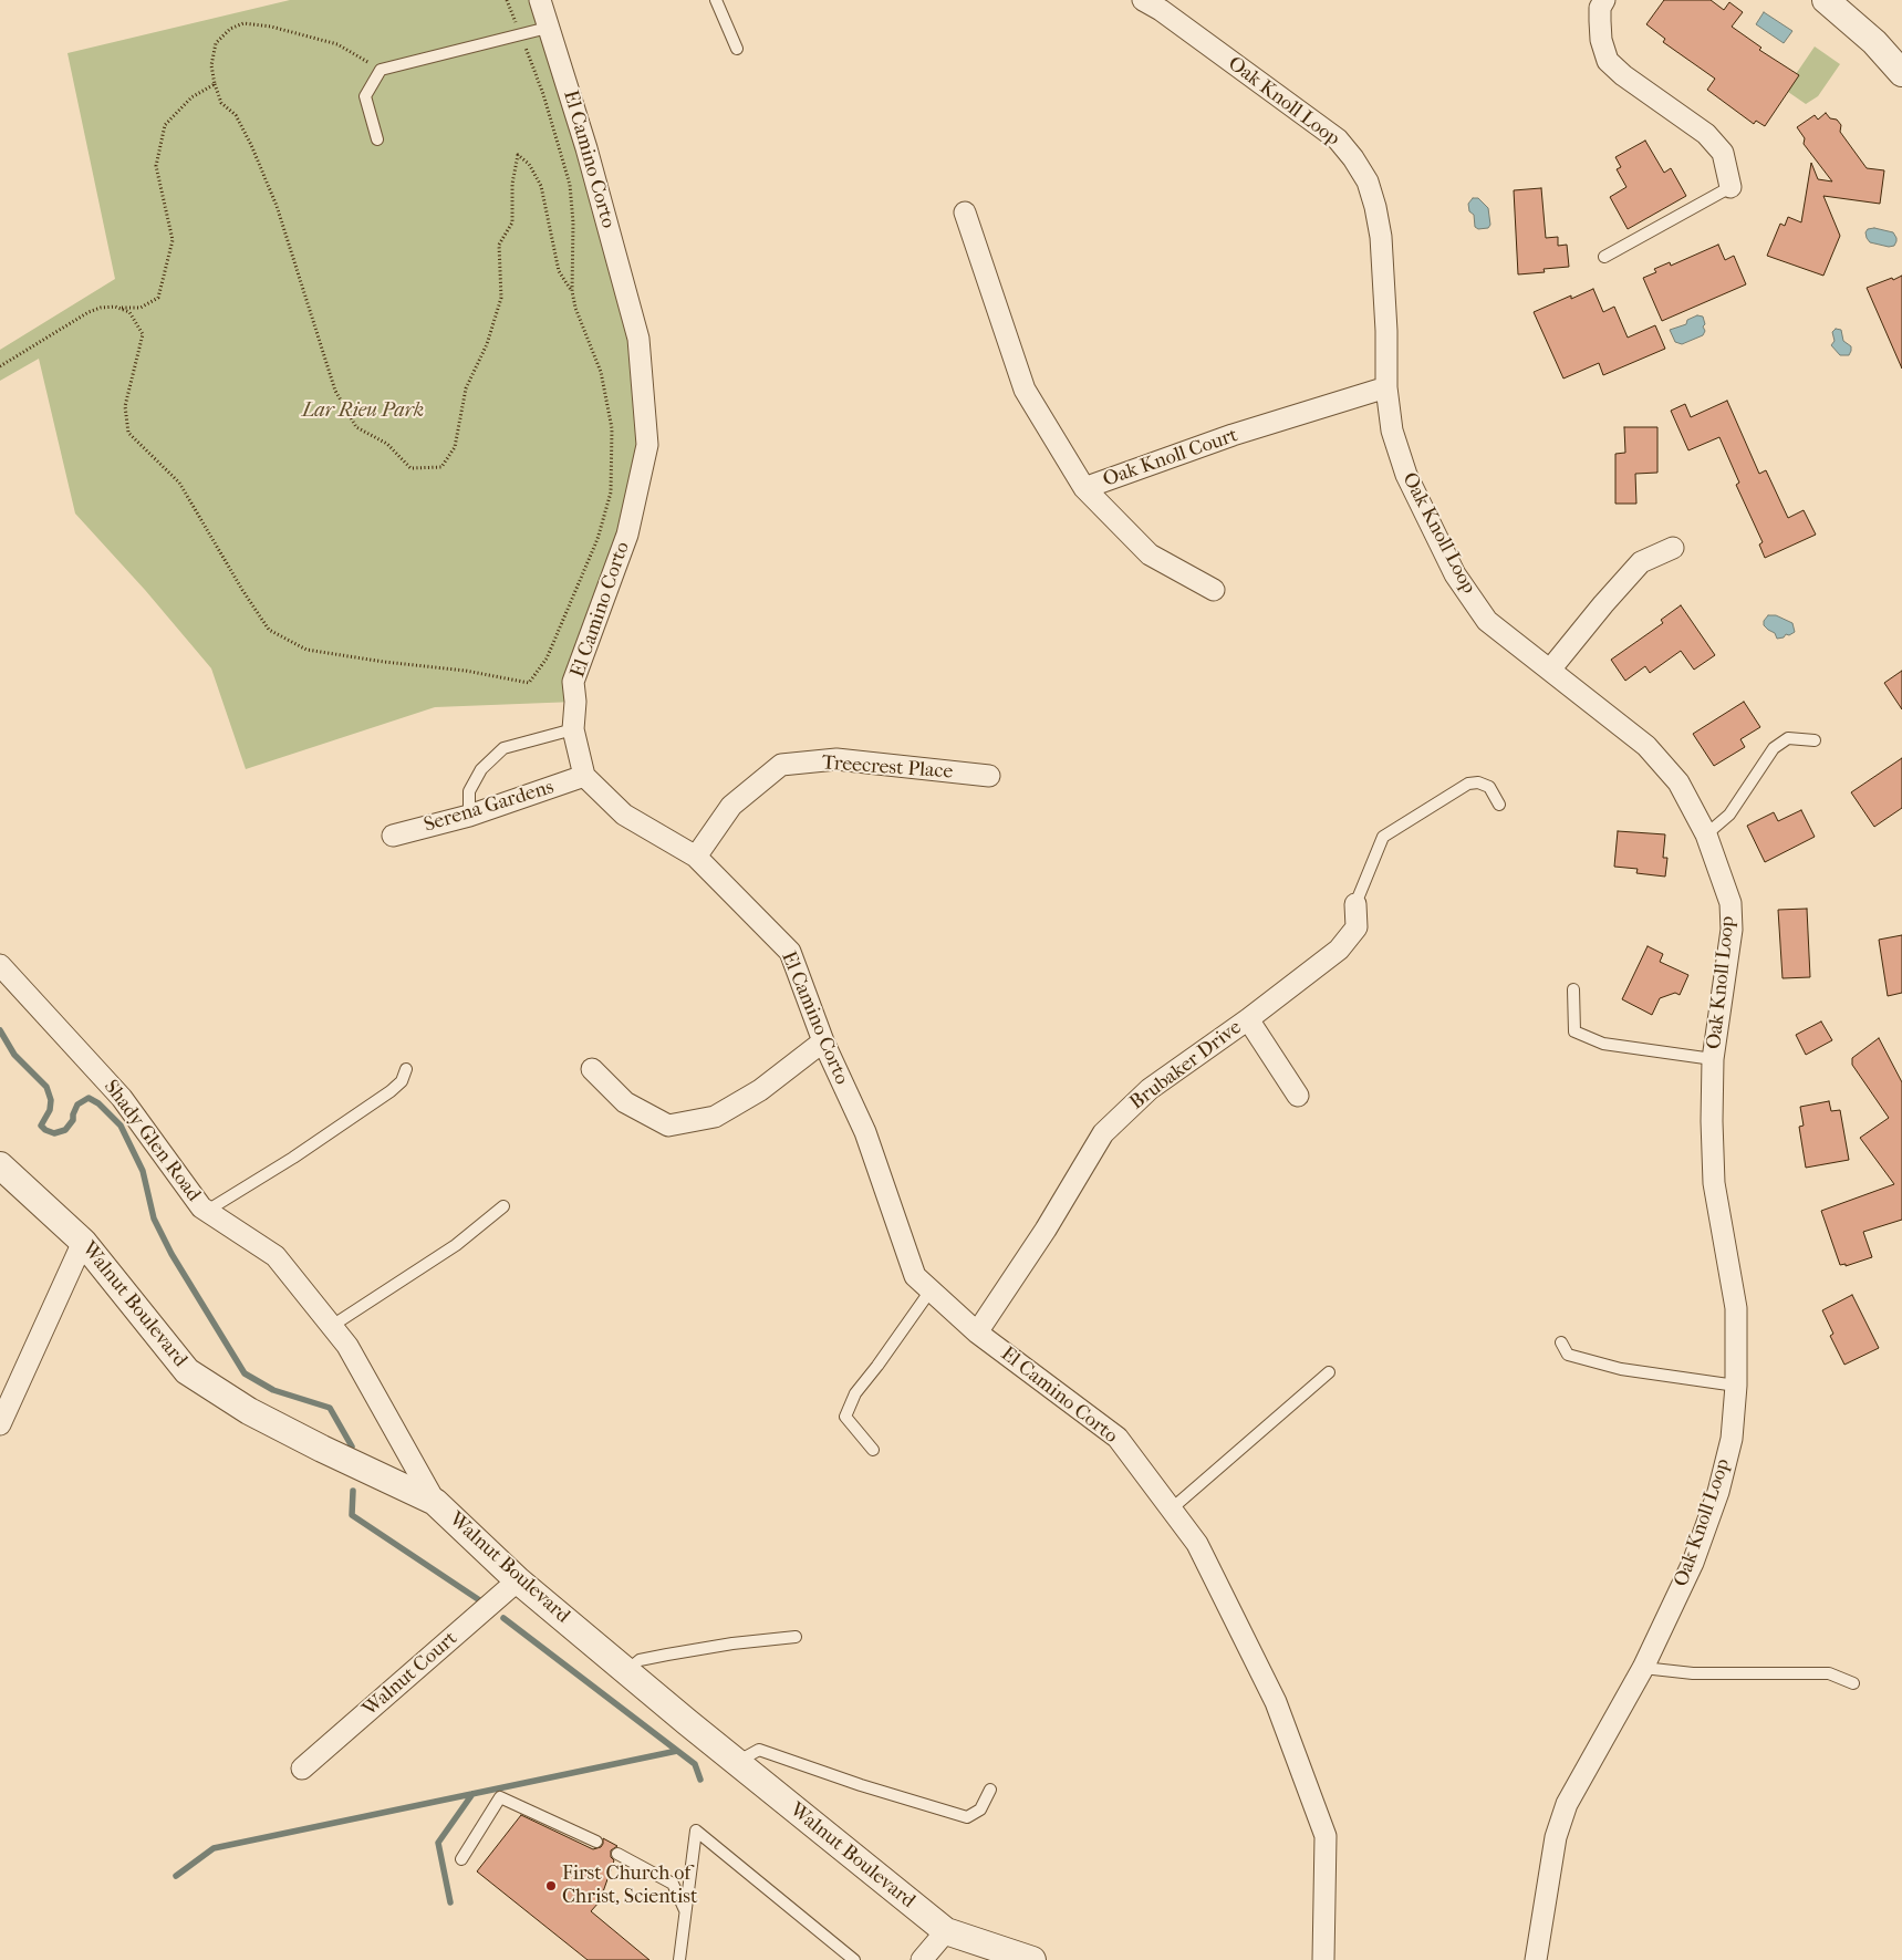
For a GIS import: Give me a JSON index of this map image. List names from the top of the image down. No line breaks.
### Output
{"streets":{"street":["Oak Knoll Loop","El Camino Corto","Oak Knoll Court","Treecrest Place","Serena Gardens","Brubaker Drive","Shady Glen Road","Walnut Boulevard","Walnut Court"]},"crossings":[["Oak Knoll Loop","Oak Knoll Court"],["El Camino Corto","Treecrest Place"],["El Camino Corto","Serena Gardens"],["El Camino Corto","Brubaker Drive"],["Shady Glen Road","Walnut Boulevard"],["Walnut Boulevard","Walnut Court"]],"parks":["Lar Rieu Park"],"places":["First Church of Christ, Scientist"]}
